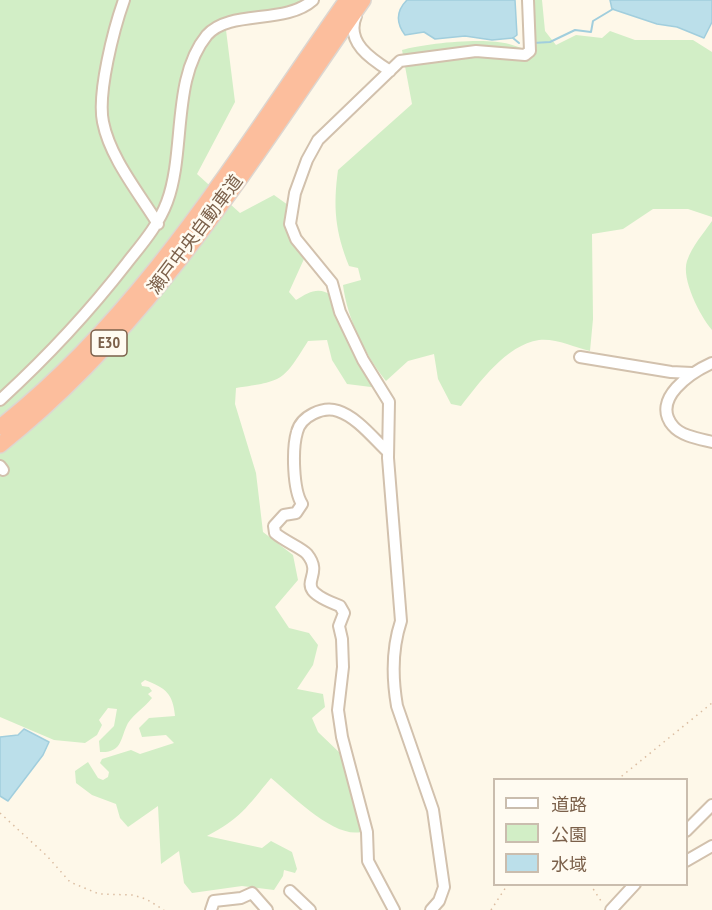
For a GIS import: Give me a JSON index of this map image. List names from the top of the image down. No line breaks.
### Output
{"streets":{"highway":["瀬戸中央自動車道","E30"]},"legend":["道路","公園","水域"]}
